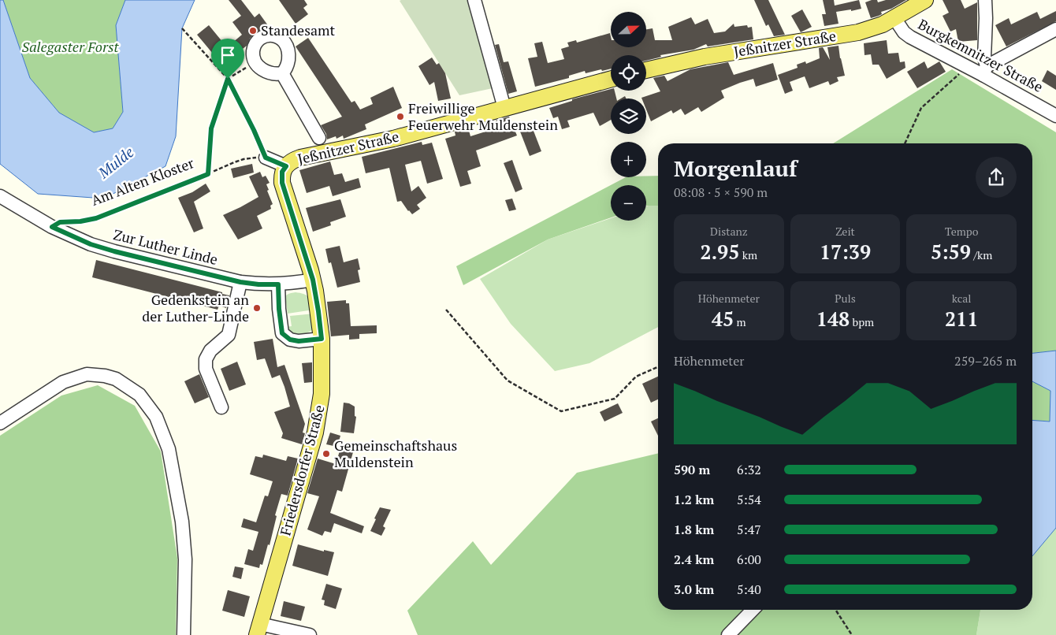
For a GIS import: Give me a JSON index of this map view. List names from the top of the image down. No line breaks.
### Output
{"streets":{"main road":["Jeßnitzer Straße","Friedersdorfer Straße"],"street":["Burgkemnitzer Straße","Zur Luther Linde"],"path":["Am Alten Kloster"]},"crossings":[["Jeßnitzer Straße","Burgkemnitzer Straße"],["Jeßnitzer Straße","Friedersdorfer Straße"],["Am Alten Kloster","Zur Luther Linde"],["Zur Luther Linde","Friedersdorfer Straße"]],"water":["Mulde"],"parks":["Salegaster Forst"],"places":["Standesamt","Freiwillige Feuerwehr Muldenstein","Gedenkstein an der Luther-Linde","Gemeinschaftshaus Muldenstein"],"north":"right","page":{"map_buttons":["+","−"],"heading":["Morgenlauf","08:08 · 5 × 590 m"],"stats":[["Distanz","2.95 km"],["Zeit","17:39"],["Tempo","5:59 /km"],["Höhenmeter","45 m"],["Puls","148 bpm"],["kcal","211"]],"chart":["Höhenmeter","259–265 m"],"list":[{"name":"590 m","note":"6:32"},{"name":"1.2 km","note":"5:54"},{"name":"1.8 km","note":"5:47"},{"name":"2.4 km","note":"6:00"},{"name":"3.0 km","note":"5:40"}]}}
